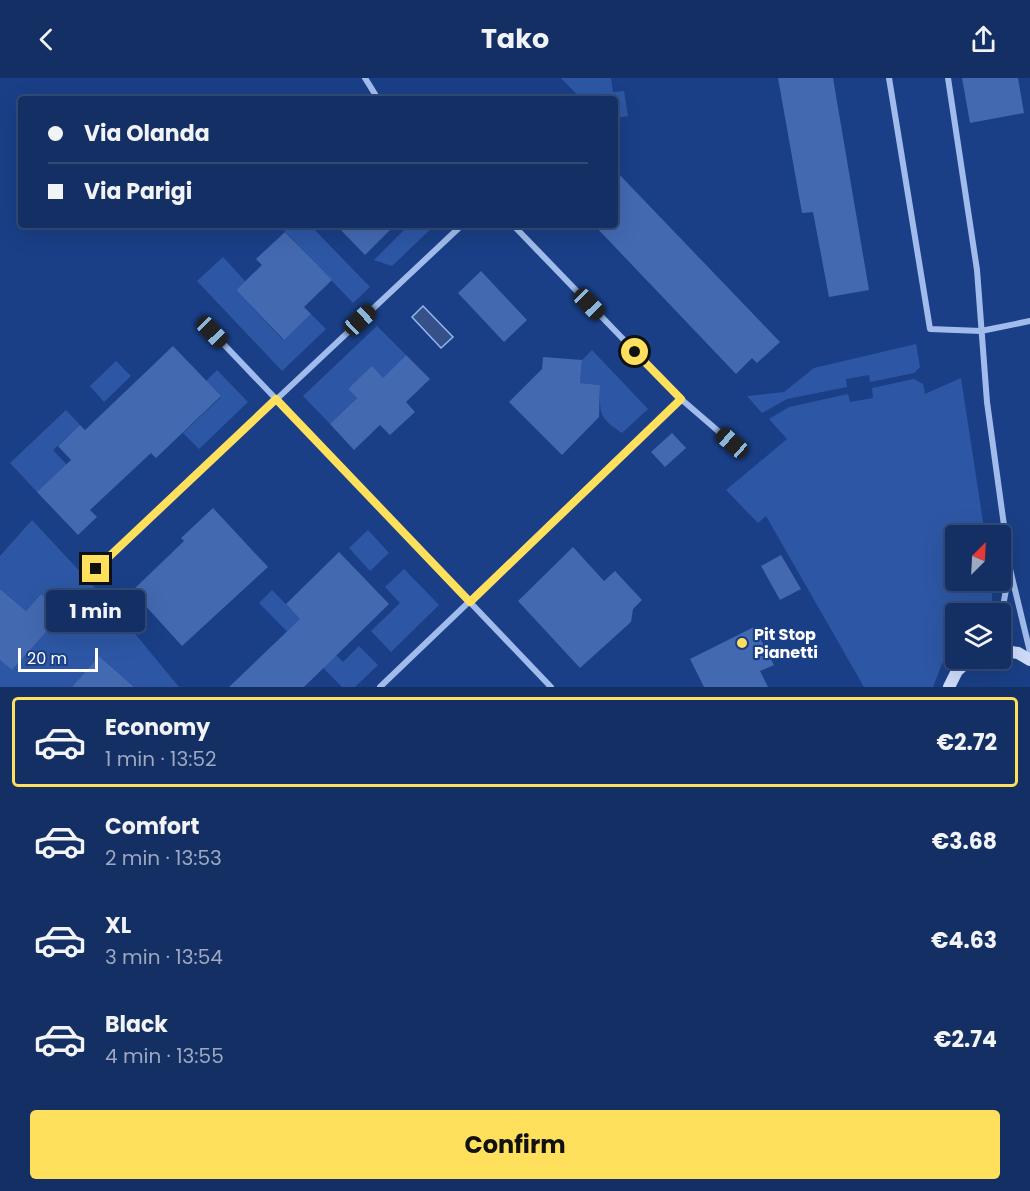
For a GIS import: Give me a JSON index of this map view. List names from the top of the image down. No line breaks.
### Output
{"places":["Pit Stop Pianetti"],"scale_bar":"20 m","north":"top right","page":{"header":"Tako","banner":["Via Olanda","Via Parigi"],"bubble":"1 min","scale":"20 m","list":[{"name":"Economy","note":"1 min · 13:52","value":"€2.72"},{"name":"Comfort","note":"2 min · 13:53","value":"€3.68"},{"name":"XL","note":"3 min · 13:54","value":"€4.63"},{"name":"Black","note":"4 min · 13:55","value":"€2.74"}],"buttons":"Confirm"}}
